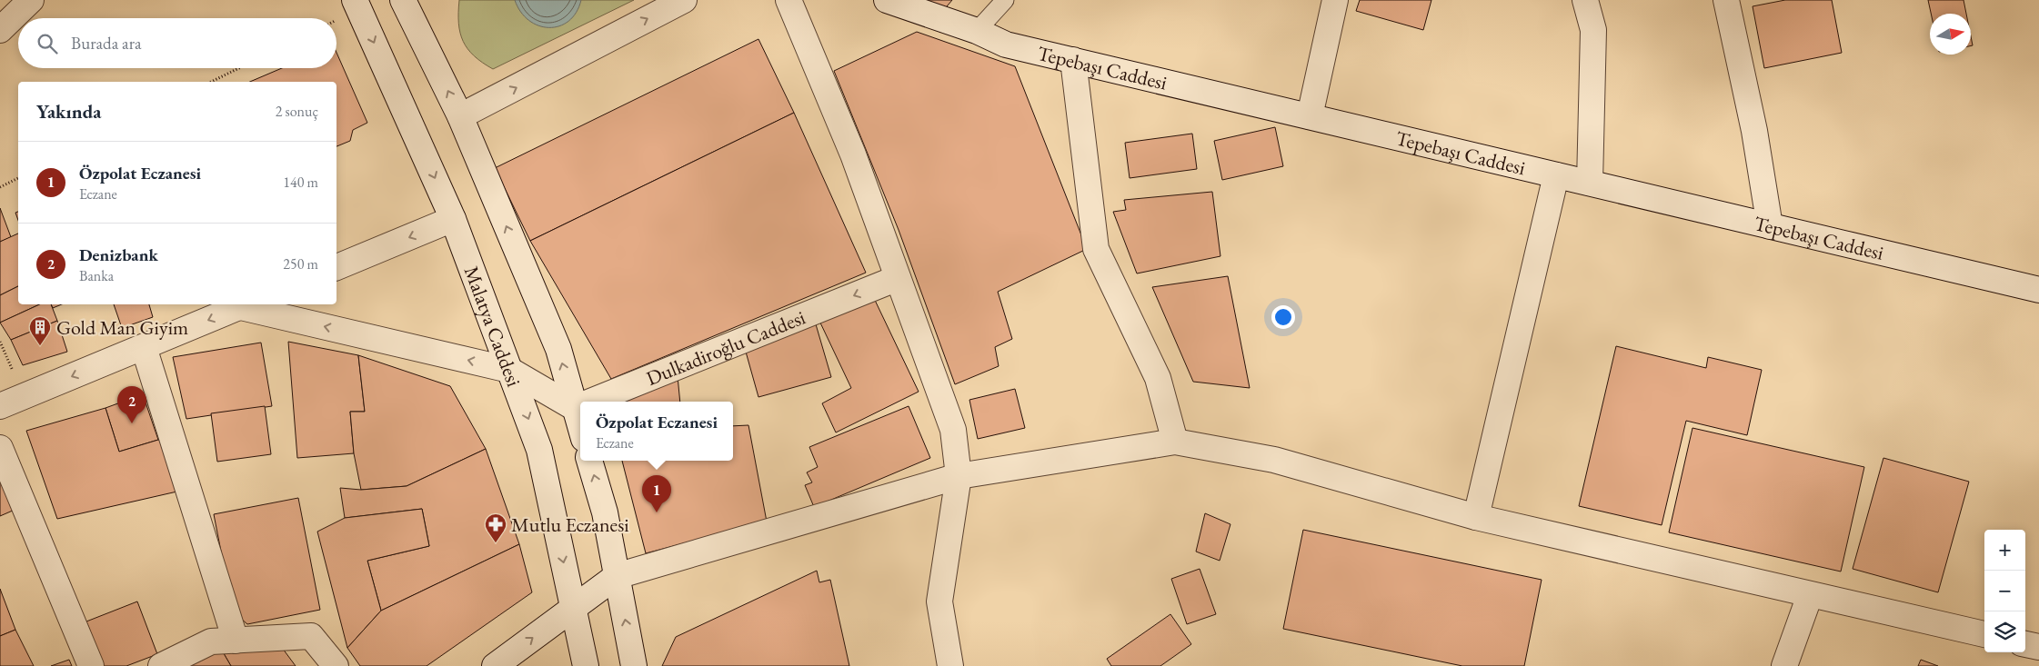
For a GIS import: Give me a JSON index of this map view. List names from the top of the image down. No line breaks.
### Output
{"streets":{"street":["Tepebaşı Caddesi","Malatya Caddesi","Dulkadiroğlu Caddesi"]},"places":{"building":["Gold Man Giyim"],"pharmacy":["Mutlu Eczanesi"]},"north":"right","page":{"search":"Burada ara","heading":["Yakında","2 sonuç"],"list":[{"mark":"1","name":"Özpolat Eczanesi","note":"Eczane","value":"140 m"},{"mark":"2","name":"Denizbank","note":"Banka","value":"250 m"}],"pins":["2","1"],"popup":["Özpolat Eczanesi","Eczane"],"map_buttons":["+","−"]}}
